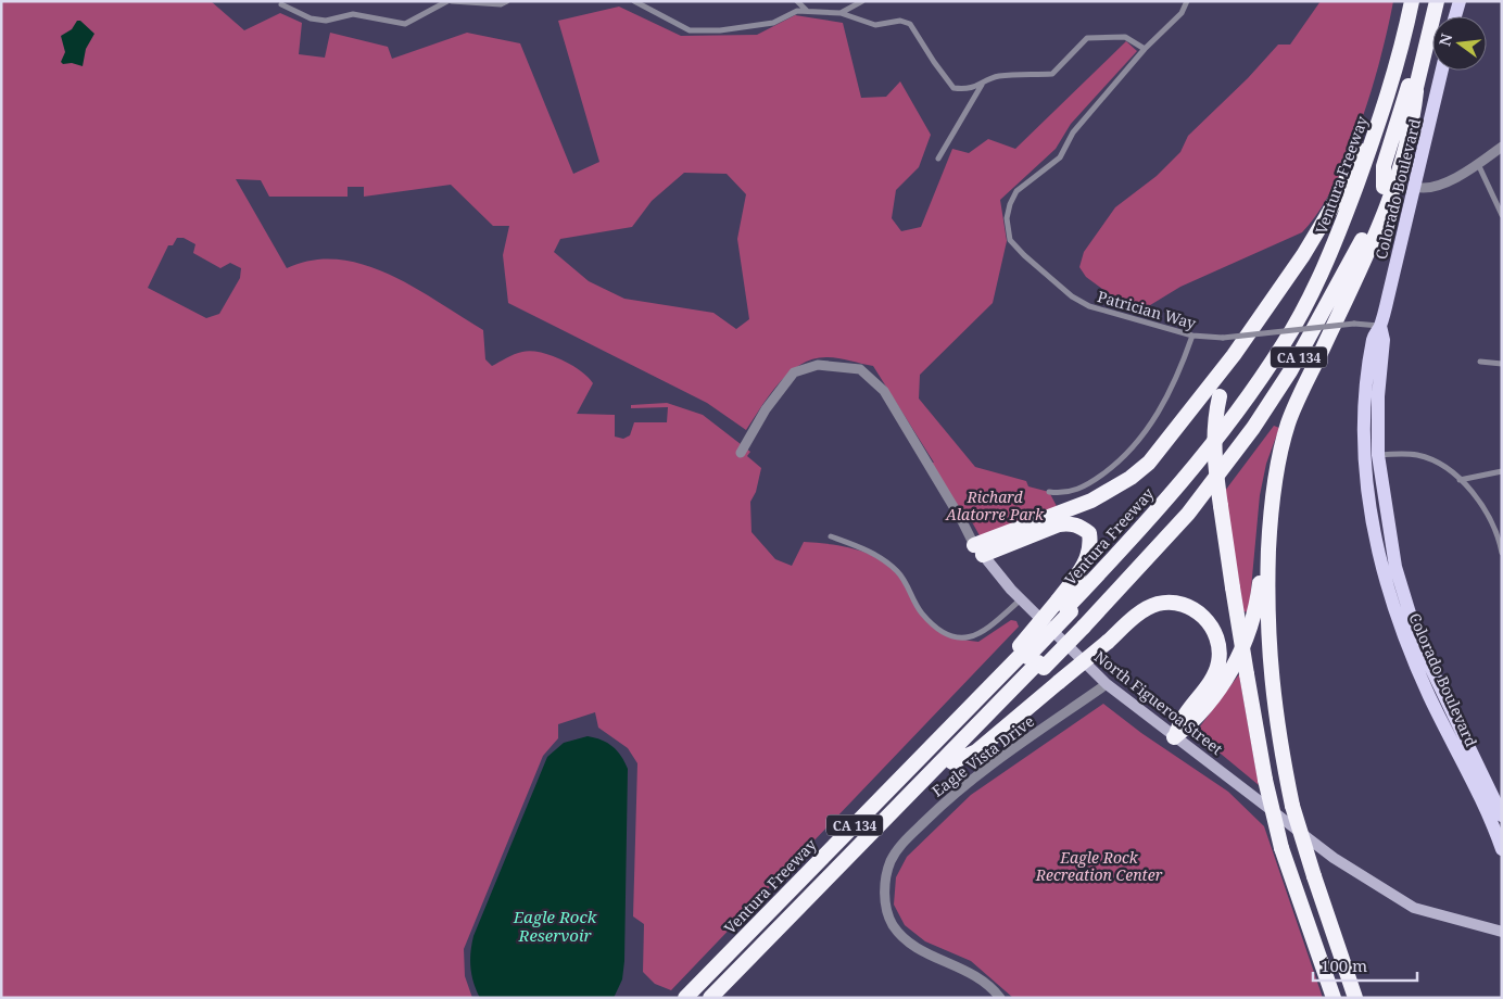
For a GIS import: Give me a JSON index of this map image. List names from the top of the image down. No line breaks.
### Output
{"streets":{"highway":["Ventura Freeway","CA 134"],"main road":["Colorado Boulevard","North Figueroa Street"],"street":["Patrician Way","Eagle Vista Drive"]},"crossings":[["Colorado Boulevard","Patrician Way"],["North Figueroa Street","Eagle Vista Drive"]],"water":["Eagle Rock Reservoir"],"parks":["Richard Alatorre Park","Eagle Rock Recreation Center"],"scale_bar":"100 m","north":"left"}
